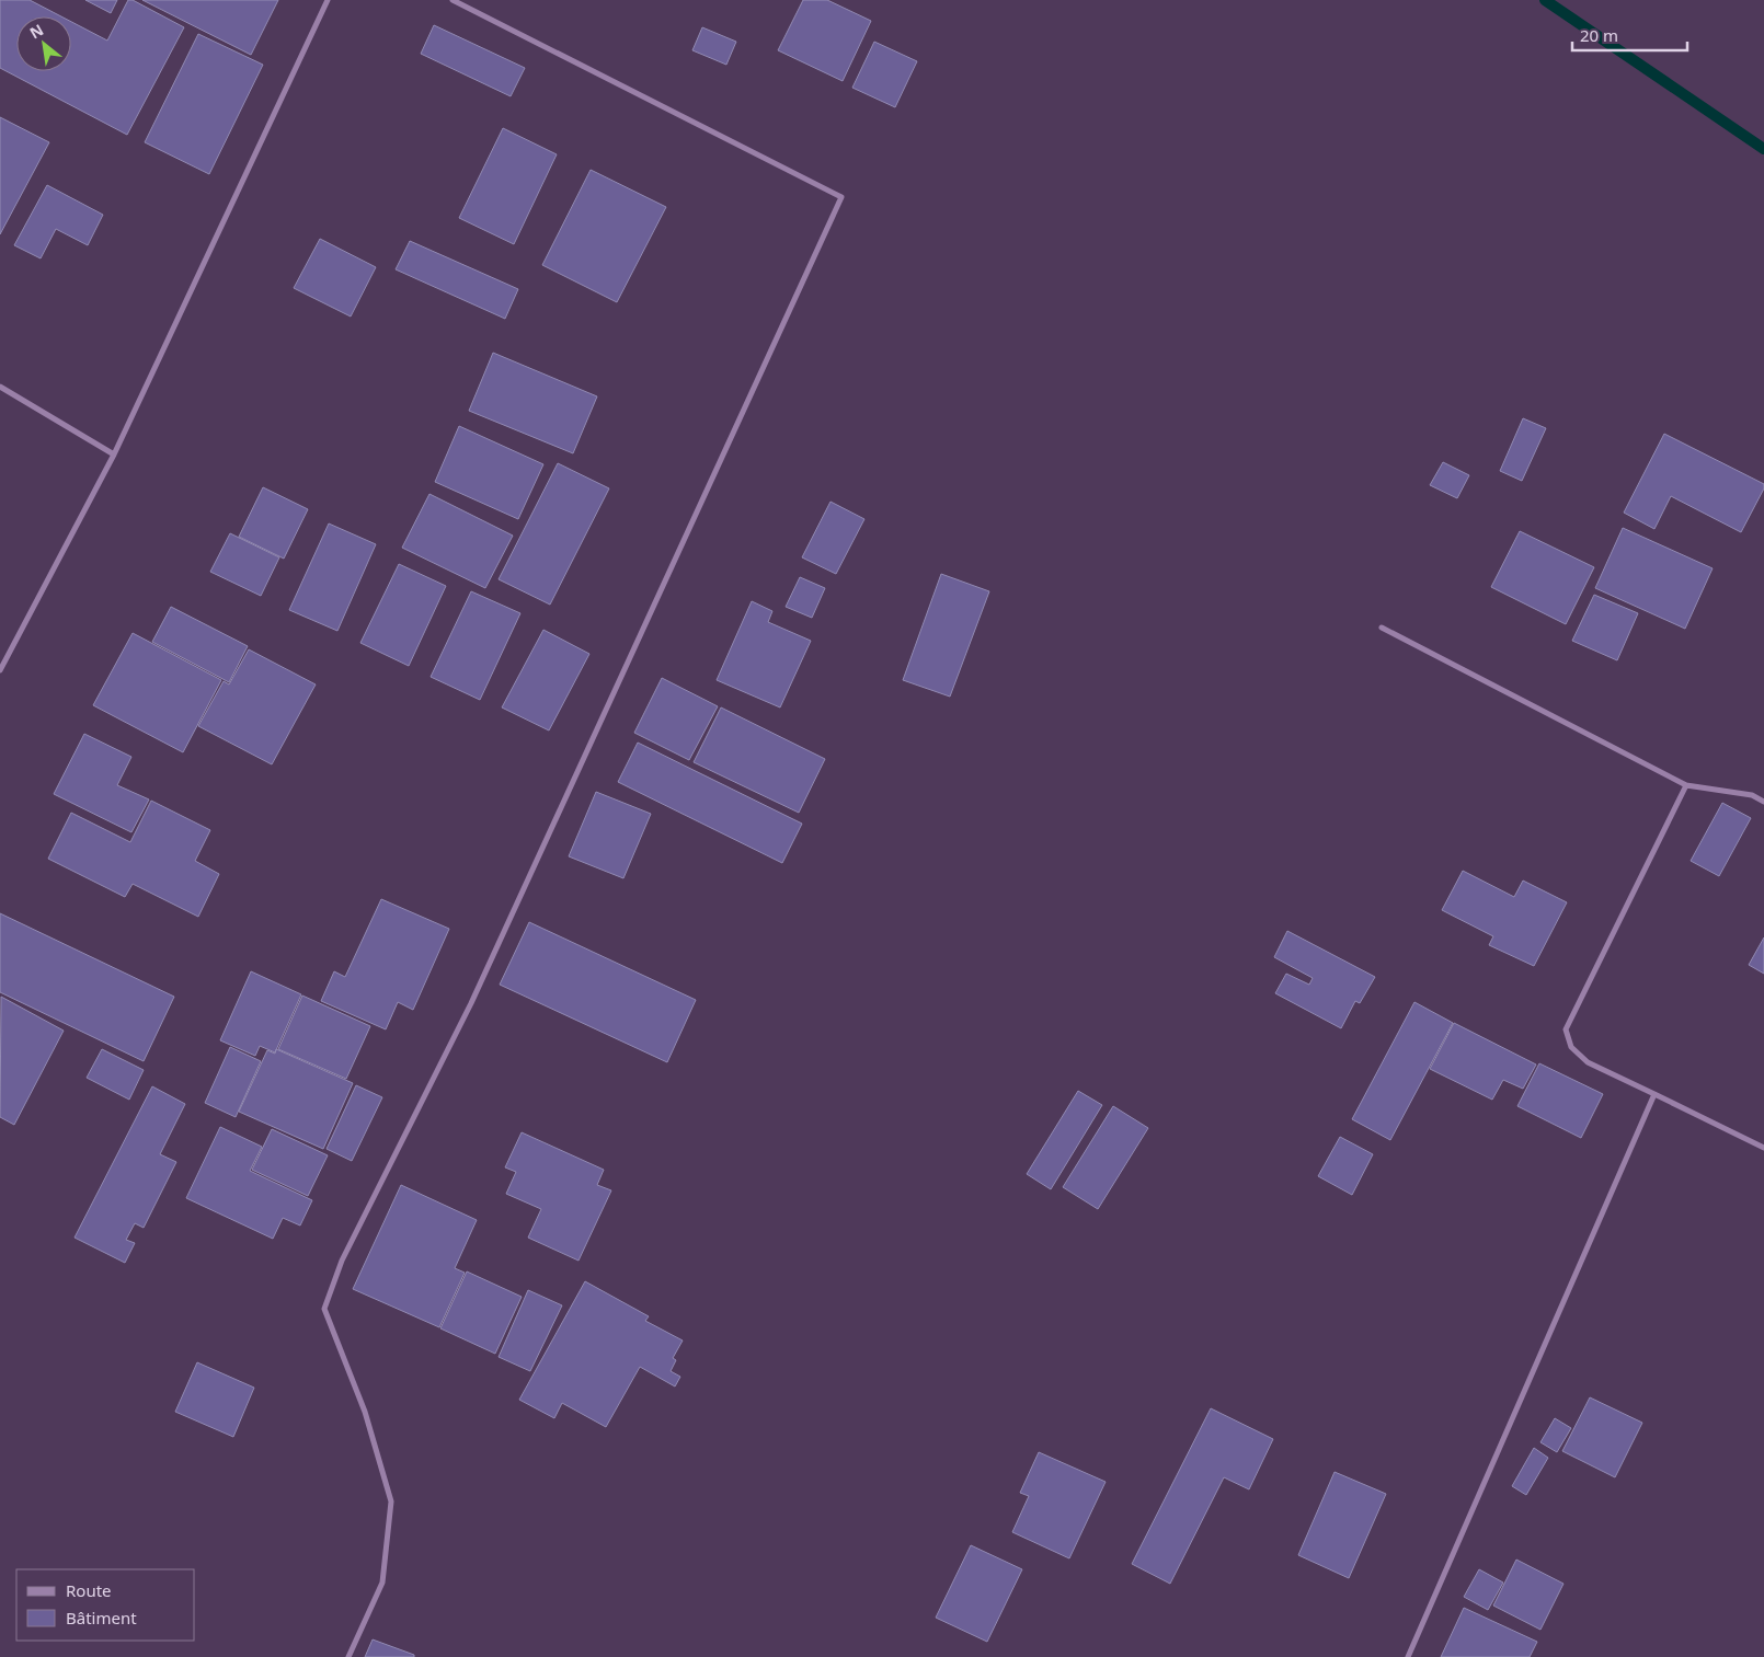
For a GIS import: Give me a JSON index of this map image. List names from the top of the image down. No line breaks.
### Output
{"legend":["Route","Bâtiment"],"scale_bar":"20 m","north":"top left"}
